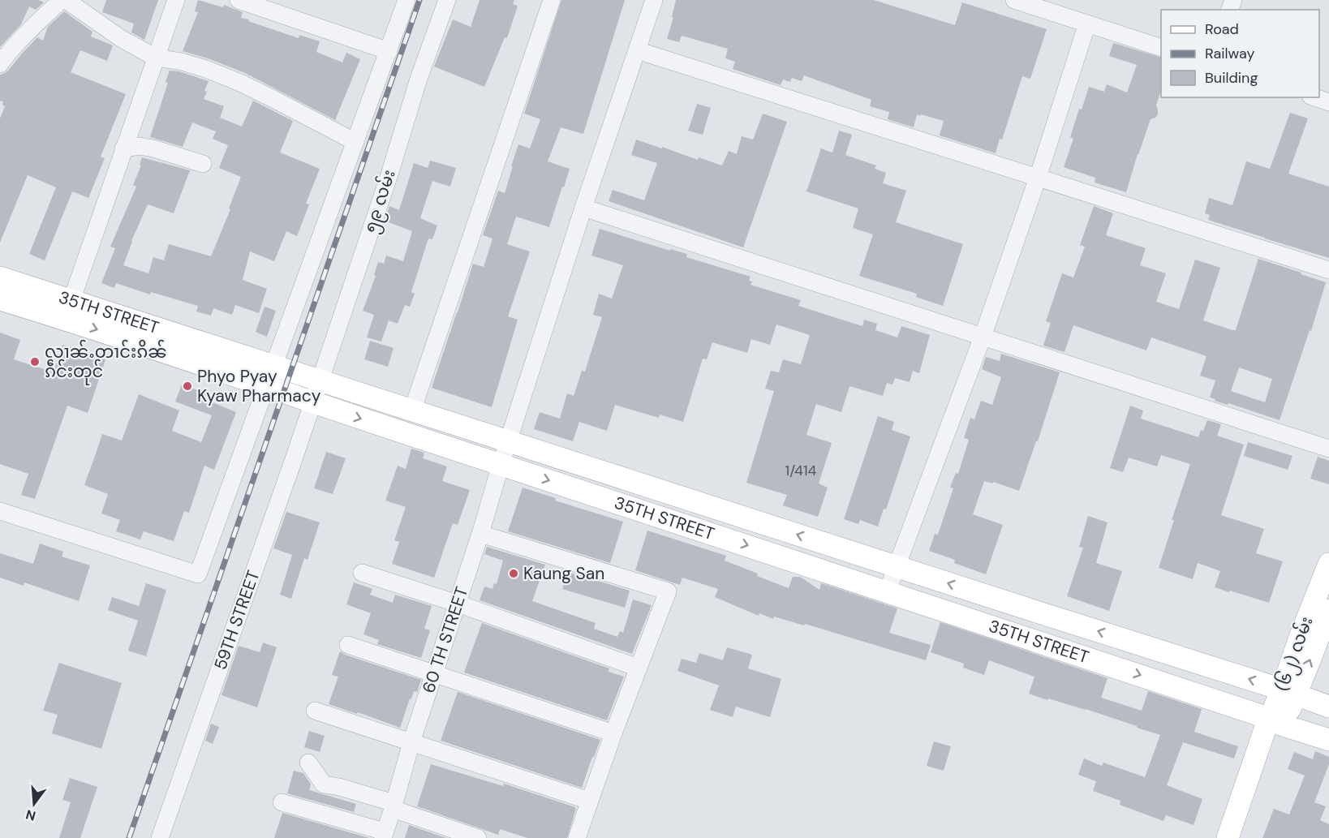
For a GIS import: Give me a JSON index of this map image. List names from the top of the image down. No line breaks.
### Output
{"streets":{"main road":["35TH STREET","(၆၂) လမ်း"],"street":["၅၉ လမ်း","59TH STREET","60 TH STREET"]},"crossings":[["၅၉ လမ်း","35TH STREET"],["၅၉ လမ်း","59TH STREET"],["35TH STREET","59TH STREET"],["35TH STREET","60 TH STREET"],["35TH STREET","(၆၂) လမ်း"]],"places":["လၢၼ်ႉတၢင်းၵိၼ် ၵဵင်းတုင်","Phyo Pyay Kyaw Pharmacy","Kaung San"],"house_numbers":["1/414"],"legend":["Road","Railway","Building"],"north":"bottom"}
